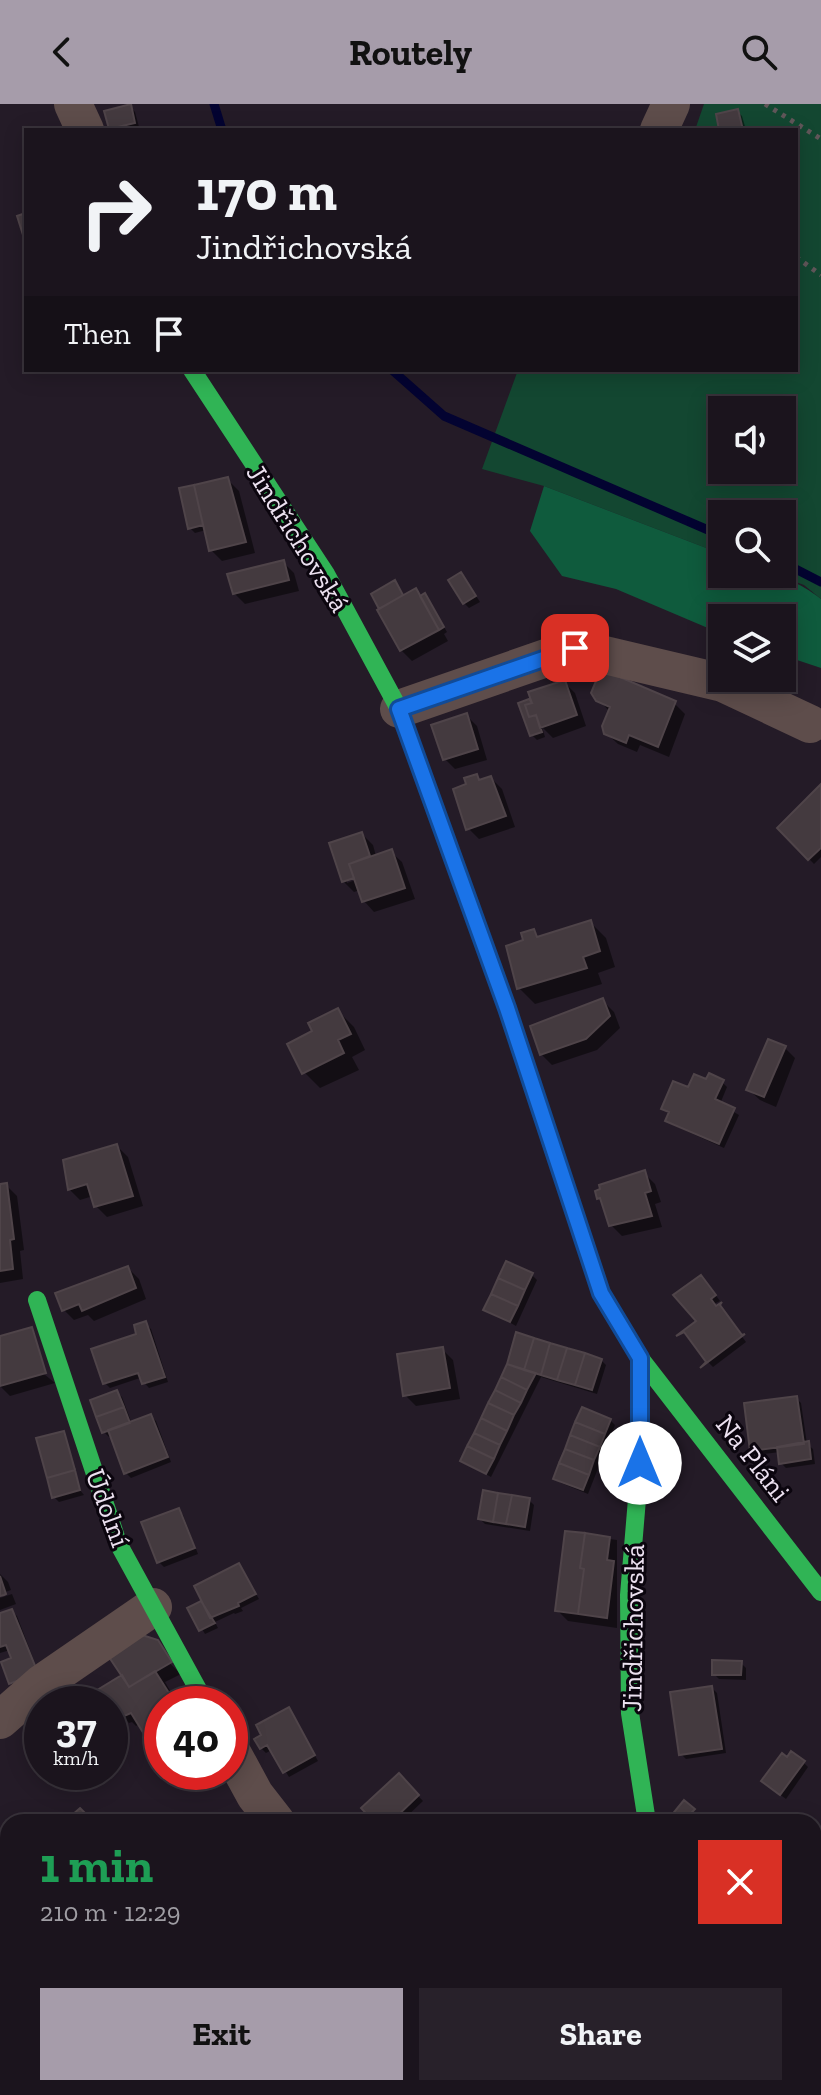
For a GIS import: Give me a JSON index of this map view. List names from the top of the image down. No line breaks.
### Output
{"streets":{"street":["Jindřichovská","Na Pláni","Údolní"]},"crossings":[["Jindřichovská","Na Pláni"]],"page":{"header":"Routely","turn":["170 m","Jindřichovská"],"then":"Then","speed":"37 km/h","limit":"40","heading":["1 min","210 m · 12:29"],"buttons":["Exit","Share"]}}
